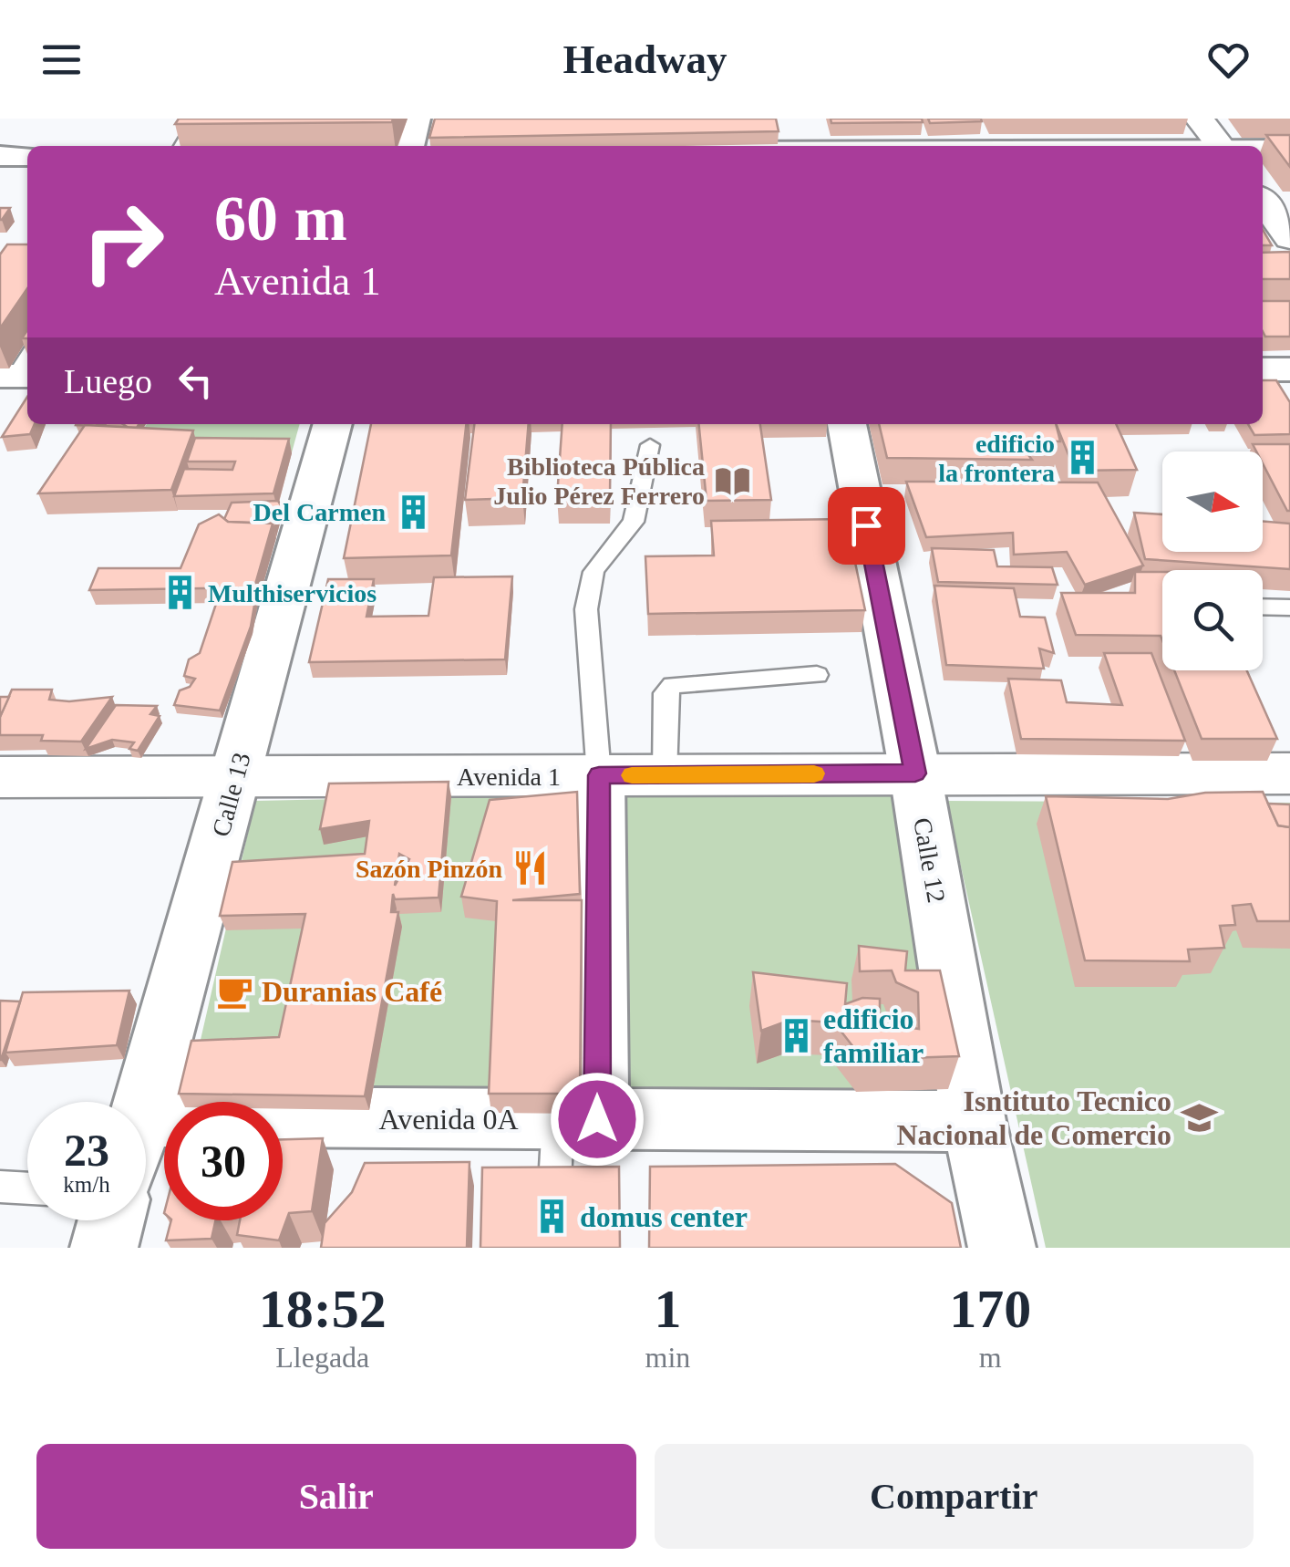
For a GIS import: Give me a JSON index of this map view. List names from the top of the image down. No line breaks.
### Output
{"streets":{"street":["Avenida 1","Calle 13","Calle 12","Avenida 0A"]},"crossings":[["Avenida 1","Calle 13"],["Avenida 1","Calle 12"],["Calle 12","Avenida 0A"]],"places":{"building":["edificio la frontera","Del Carmen","Multhiservicios","edificio familiar","domus center"],"library":["Biblioteca Pública Julio Pérez Ferrero"],"restaurant":["Sazón Pinzón"],"cafe":["Duranias Café"],"school or university":["Isntituto Tecnico Nacional de Comercio"]},"north":"right","page":{"header":"Headway","turn":["60 m","Avenida 1"],"then":"Luego","speed":"23 km/h","limit":"30","eta":["18:52","Llegada","1","min","170","m"],"buttons":["Salir","Compartir"]}}
